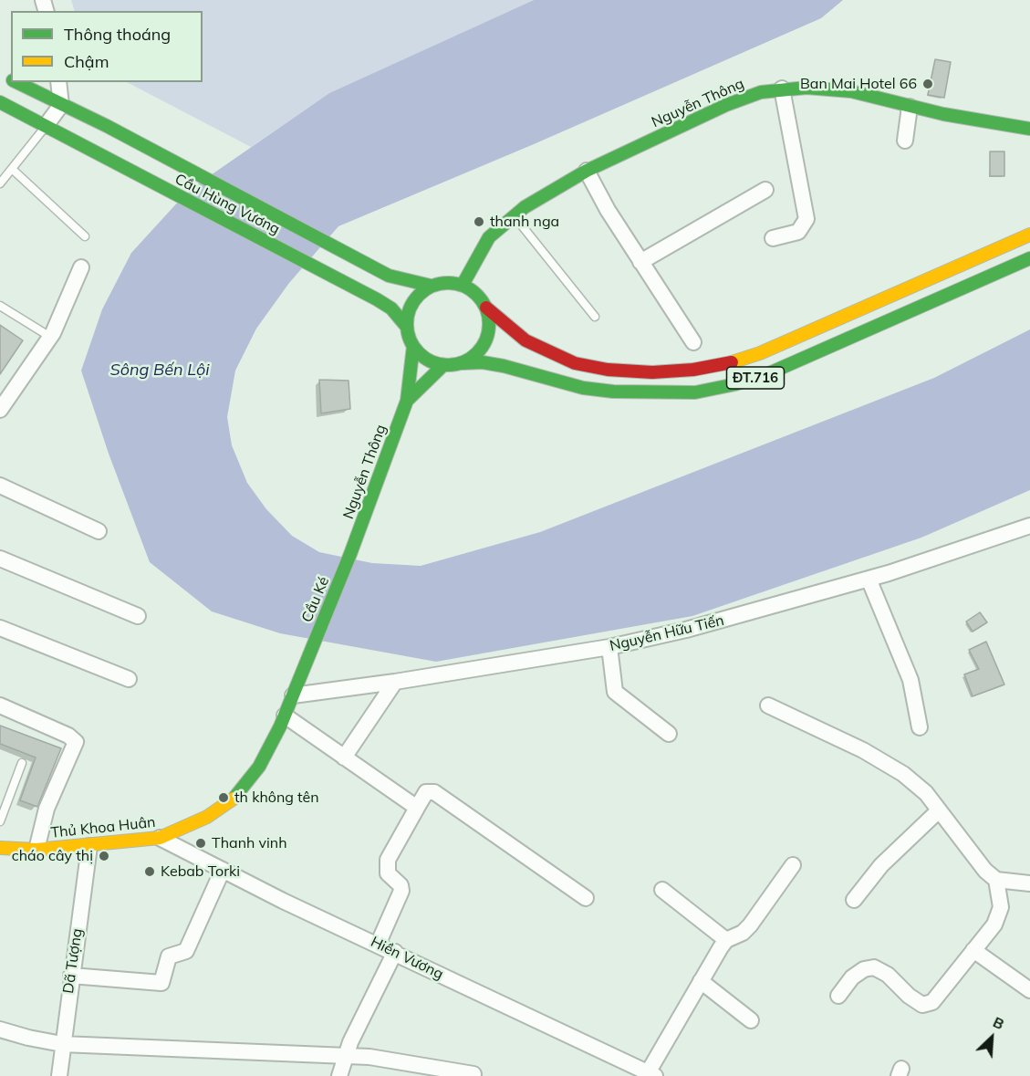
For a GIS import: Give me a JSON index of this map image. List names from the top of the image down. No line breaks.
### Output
{"streets":{"main road":["Nguyễn Thông","Cầu Hùng Vương","ĐT.716","Cầu Ké","Thủ Khoa Huân"],"street":["Nguyễn Hữu Tiến","Hiền Vương","Dã Tượng"]},"crossings":[["Nguyễn Thông","Cầu Hùng Vương"],["Nguyễn Thông","ĐT.716"],["Nguyễn Thông","Cầu Ké"],["Cầu Hùng Vương","ĐT.716"],["Cầu Ké","Thủ Khoa Huân"],["Nguyễn Hữu Tiến","Thủ Khoa Huân"],["Thủ Khoa Huân","Hiền Vương"],["Thủ Khoa Huân","Dã Tượng"]],"water":["Sông Bến Lội"],"places":["Ban Mai Hotel 66","thanh nga","th không tên","Thanh vinh","cháo cây thị","Kebab Torki"],"legend":["Thông thoáng","Chậm"],"north":"top right"}
